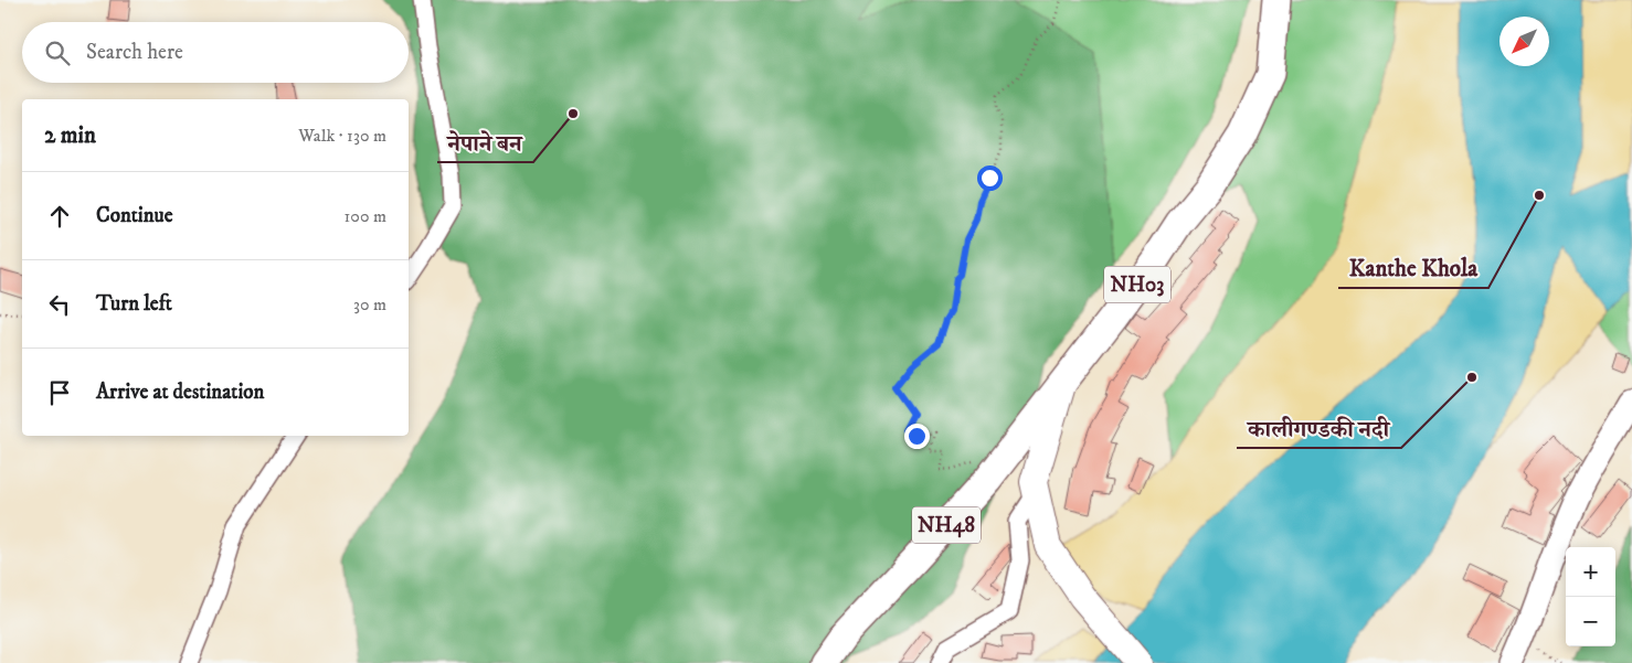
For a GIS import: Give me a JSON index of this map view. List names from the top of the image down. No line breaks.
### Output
{"streets":{"highway":["NH03","NH48"]},"crossings":[["NH03","NH48"]],"places":["नेपाने बन","Kanthe Khola","कालीगण्डकी नदी"],"north":"bottom left","page":{"search":"Search here","heading":["2 min","Walk · 130 m"],"list":[["Continue","100 m"],["Turn left","30 m"],"Arrive at destination"],"map_buttons":["+","−"]}}
